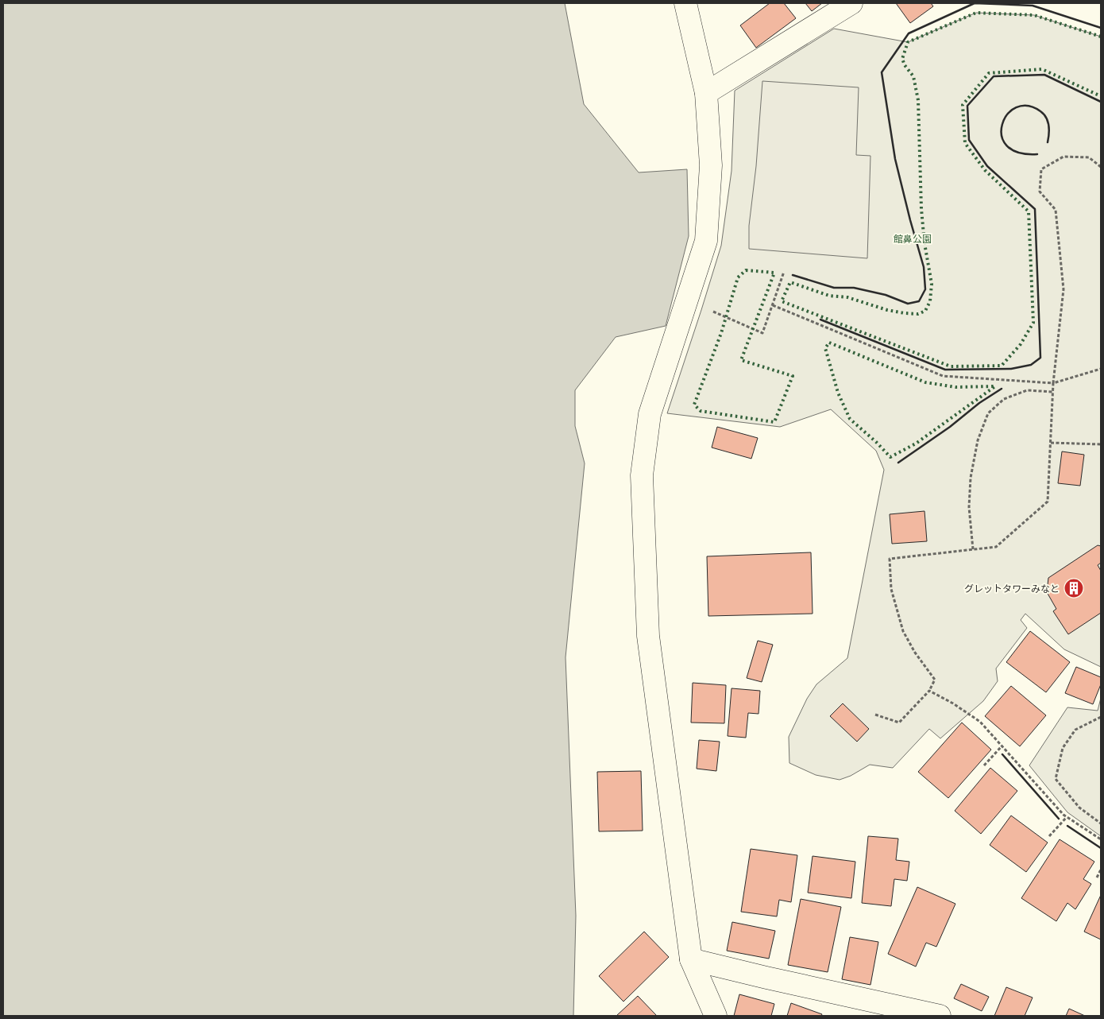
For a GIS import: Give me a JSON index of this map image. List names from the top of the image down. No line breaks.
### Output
{"parks":["館鼻公園"],"places":{"building":["グレットタワーみなと"]}}
